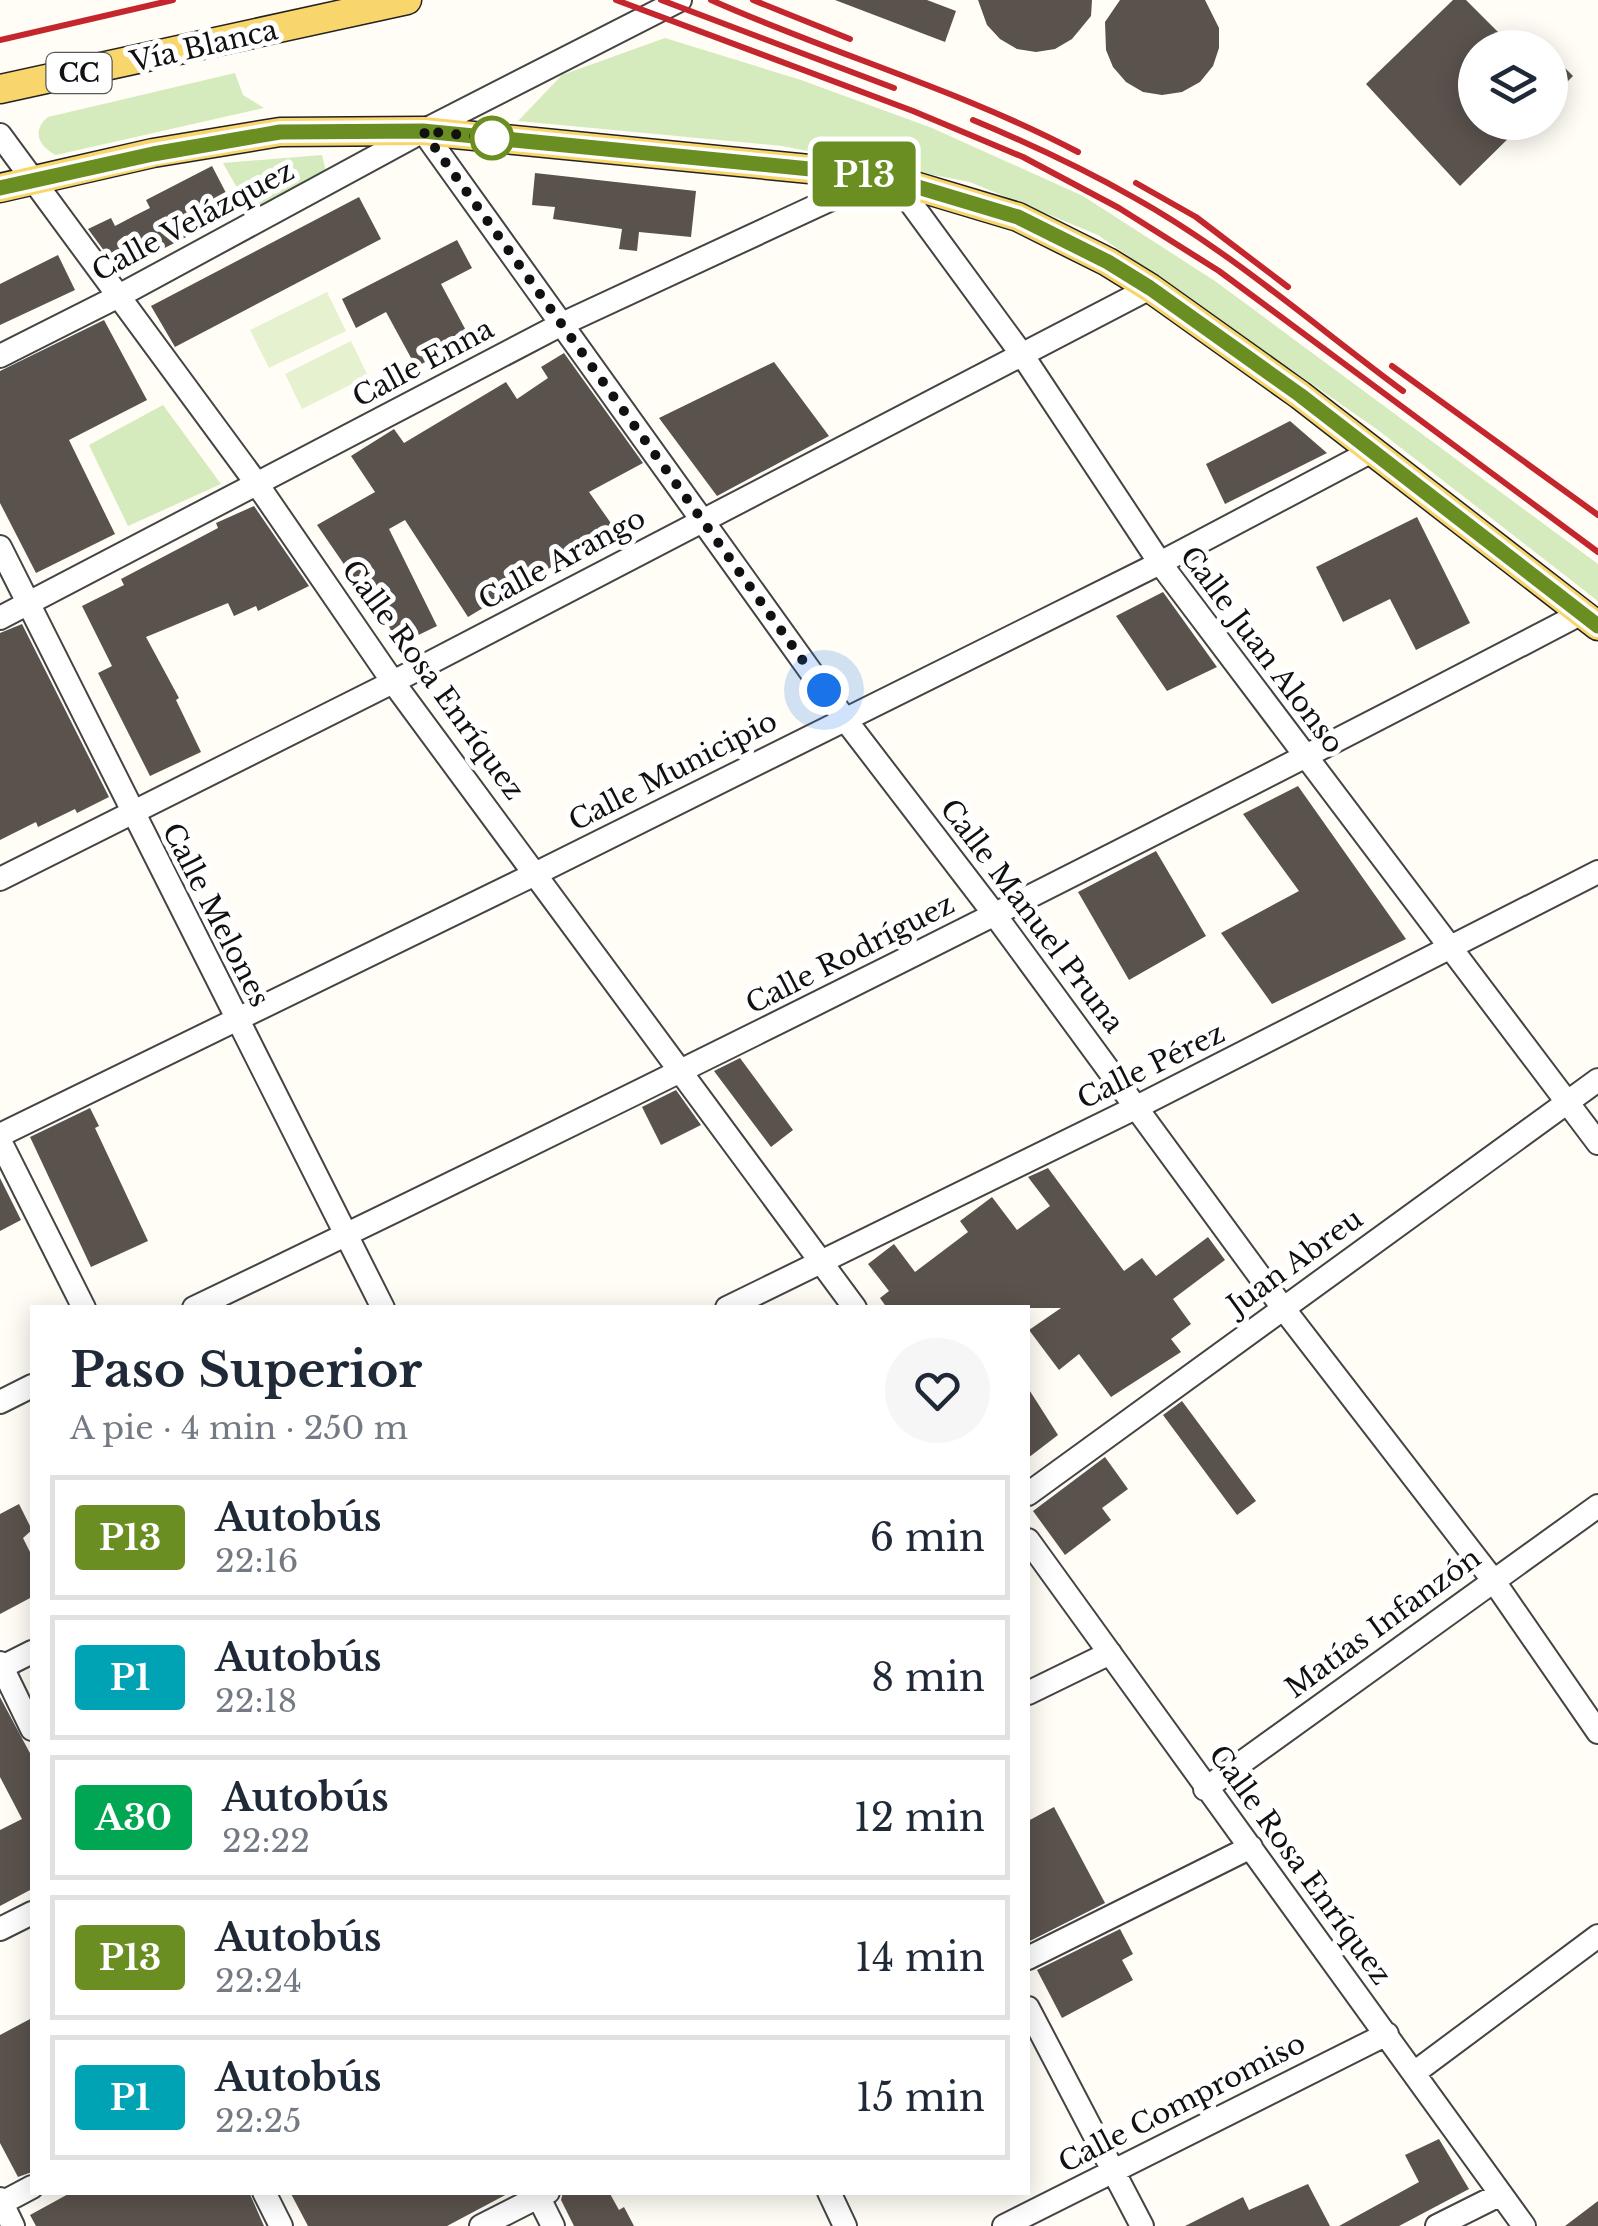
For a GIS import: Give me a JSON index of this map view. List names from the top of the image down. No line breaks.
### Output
{"streets":{"main road":["Vía Blanca","CC"],"street":["Calle Velázquez","Calle Enna","Calle Arango","Calle Juan Alonso","Calle Rosa Enríquez","Calle Municipio","Calle Melones","Calle Manuel Pruna","Calle Rodríguez","Calle Pérez","Juan Abreu","Matías Infanzón","Calle Compromiso"]},"crossings":[["Calle Velázquez","Calle Rosa Enríquez"],["Calle Velázquez","Calle Manuel Pruna"],["Calle Enna","Calle Juan Alonso"],["Calle Enna","Calle Rosa Enríquez"],["Calle Enna","Calle Melones"],["Calle Enna","Calle Manuel Pruna"],["Calle Arango","Calle Juan Alonso"],["Calle Arango","Calle Rosa Enríquez"],["Calle Arango","Calle Melones"],["Calle Arango","Calle Manuel Pruna"],["Calle Juan Alonso","Calle Municipio"],["Calle Juan Alonso","Calle Rodríguez"],["Calle Juan Alonso","Calle Pérez"],["Calle Juan Alonso","Juan Abreu"],["Calle Rosa Enríquez","Calle Municipio"],["Calle Rosa Enríquez","Calle Rodríguez"],["Calle Rosa Enríquez","Calle Pérez"],["Calle Rosa Enríquez","Matías Infanzón"],["Calle Rosa Enríquez","Calle Compromiso"],["Calle Municipio","Calle Melones"],["Calle Municipio","Calle Manuel Pruna"],["Calle Melones","Calle Rodríguez"],["Calle Manuel Pruna","Calle Rodríguez"],["Calle Manuel Pruna","Calle Pérez"],["Calle Manuel Pruna","Juan Abreu"],["Calle Manuel Pruna","Matías Infanzón"]],"lines":["bus line P13"],"page":{"on_map":"P13","heading":["Paso Superior","A pie · 4 min · 250 m"],"list":[{"mark":"P13","name":"Autobús","note":"22:16","value":"6 min"},{"mark":"P1","name":"Autobús","note":"22:18","value":"8 min"},{"mark":"A30","name":"Autobús","note":"22:22","value":"12 min"},{"mark":"P13","name":"Autobús","note":"22:24","value":"14 min"},{"mark":"P1","name":"Autobús","note":"22:25","value":"15 min"}]}}
